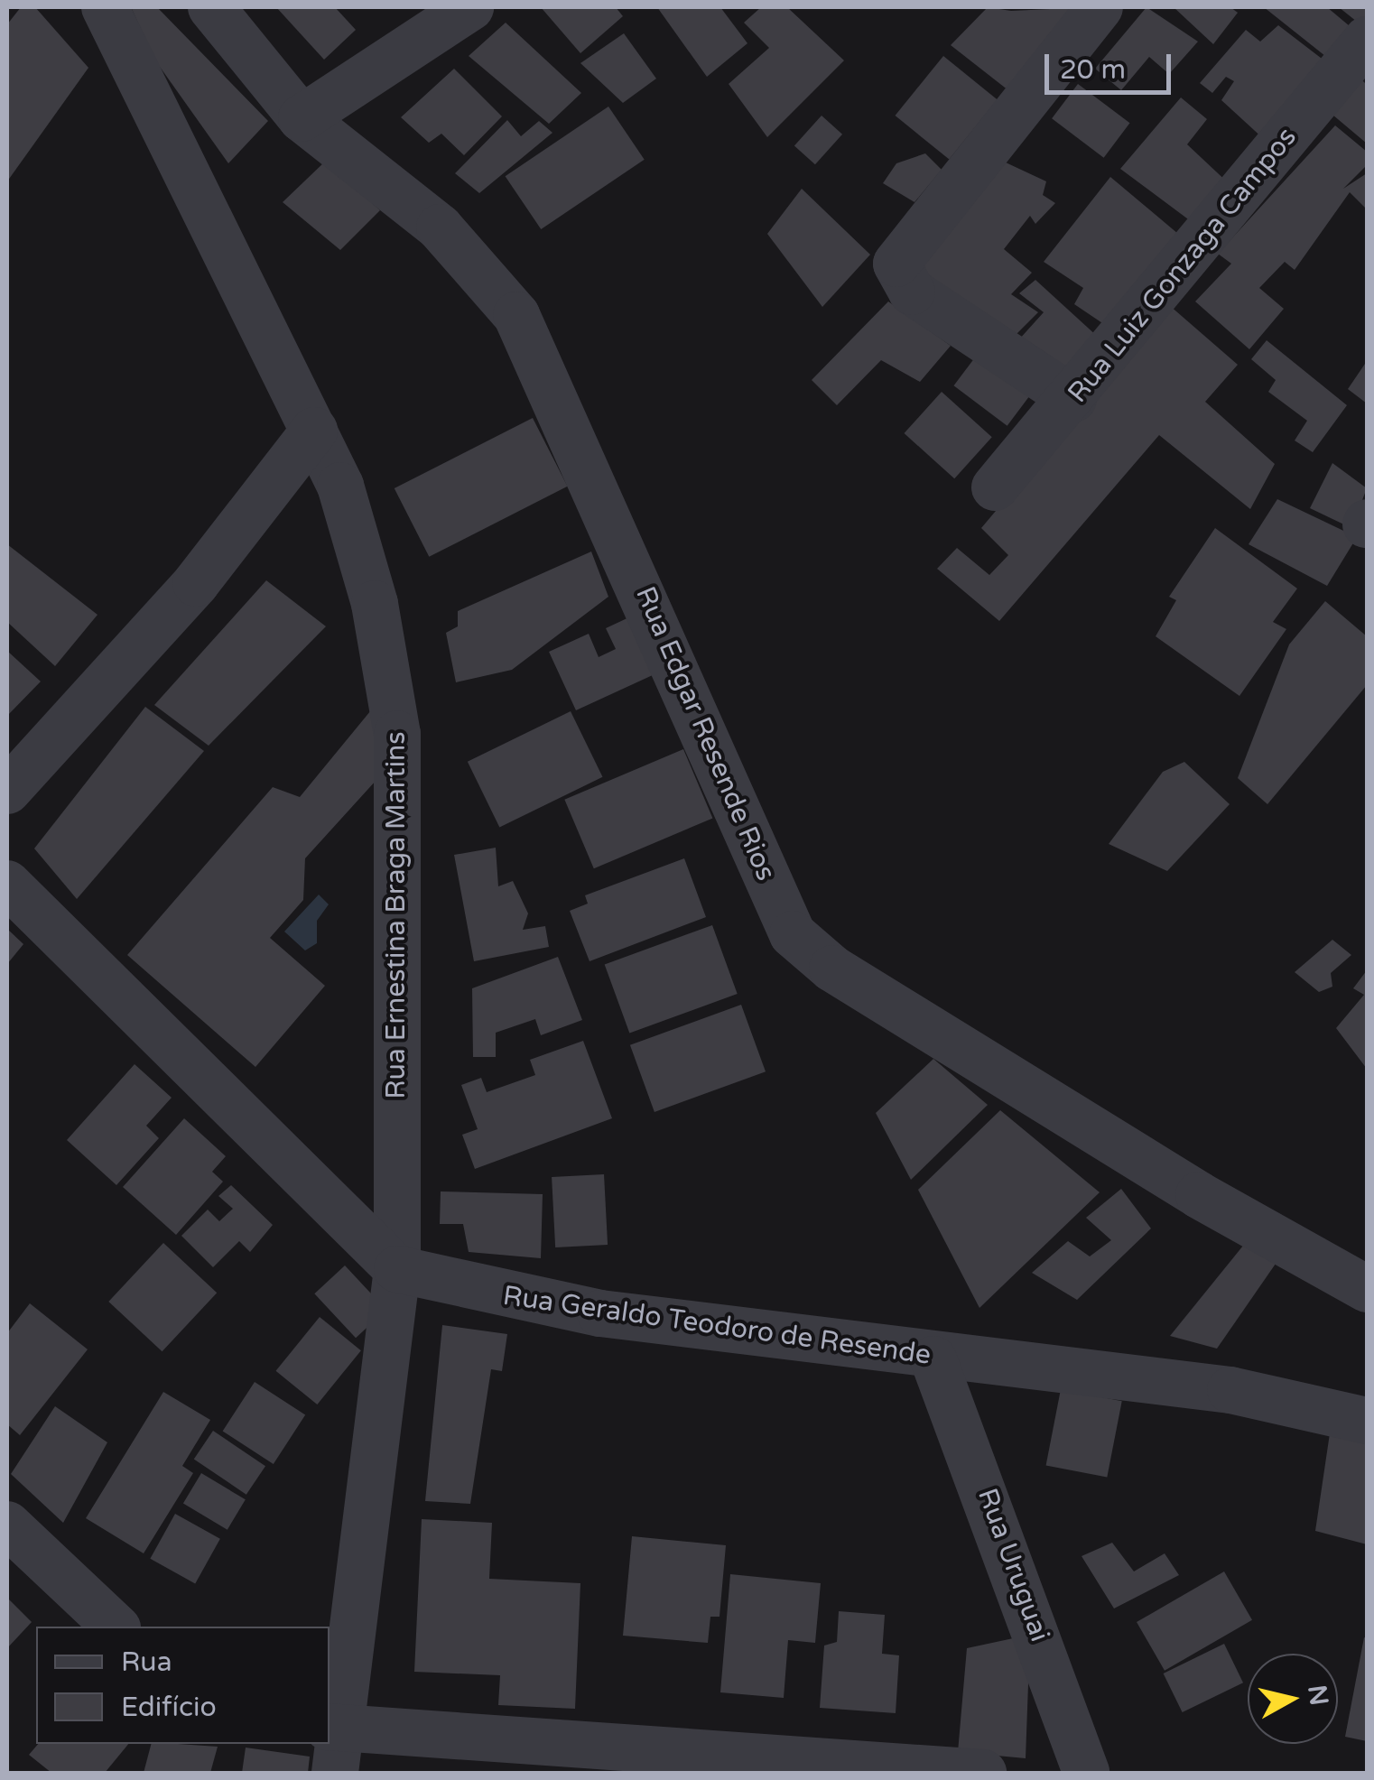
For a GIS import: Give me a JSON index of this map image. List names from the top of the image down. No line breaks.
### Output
{"streets":{"street":["Rua Luiz Gonzaga Campos","Rua Edgar Resende Rios","Rua Ernestina Braga Martins","Rua Geraldo Teodoro de Resende","Rua Uruguai"]},"crossings":[["Rua Ernestina Braga Martins","Rua Geraldo Teodoro de Resende"],["Rua Geraldo Teodoro de Resende","Rua Uruguai"]],"legend":["Rua","Edifício"],"scale_bar":"20 m","north":"right"}
